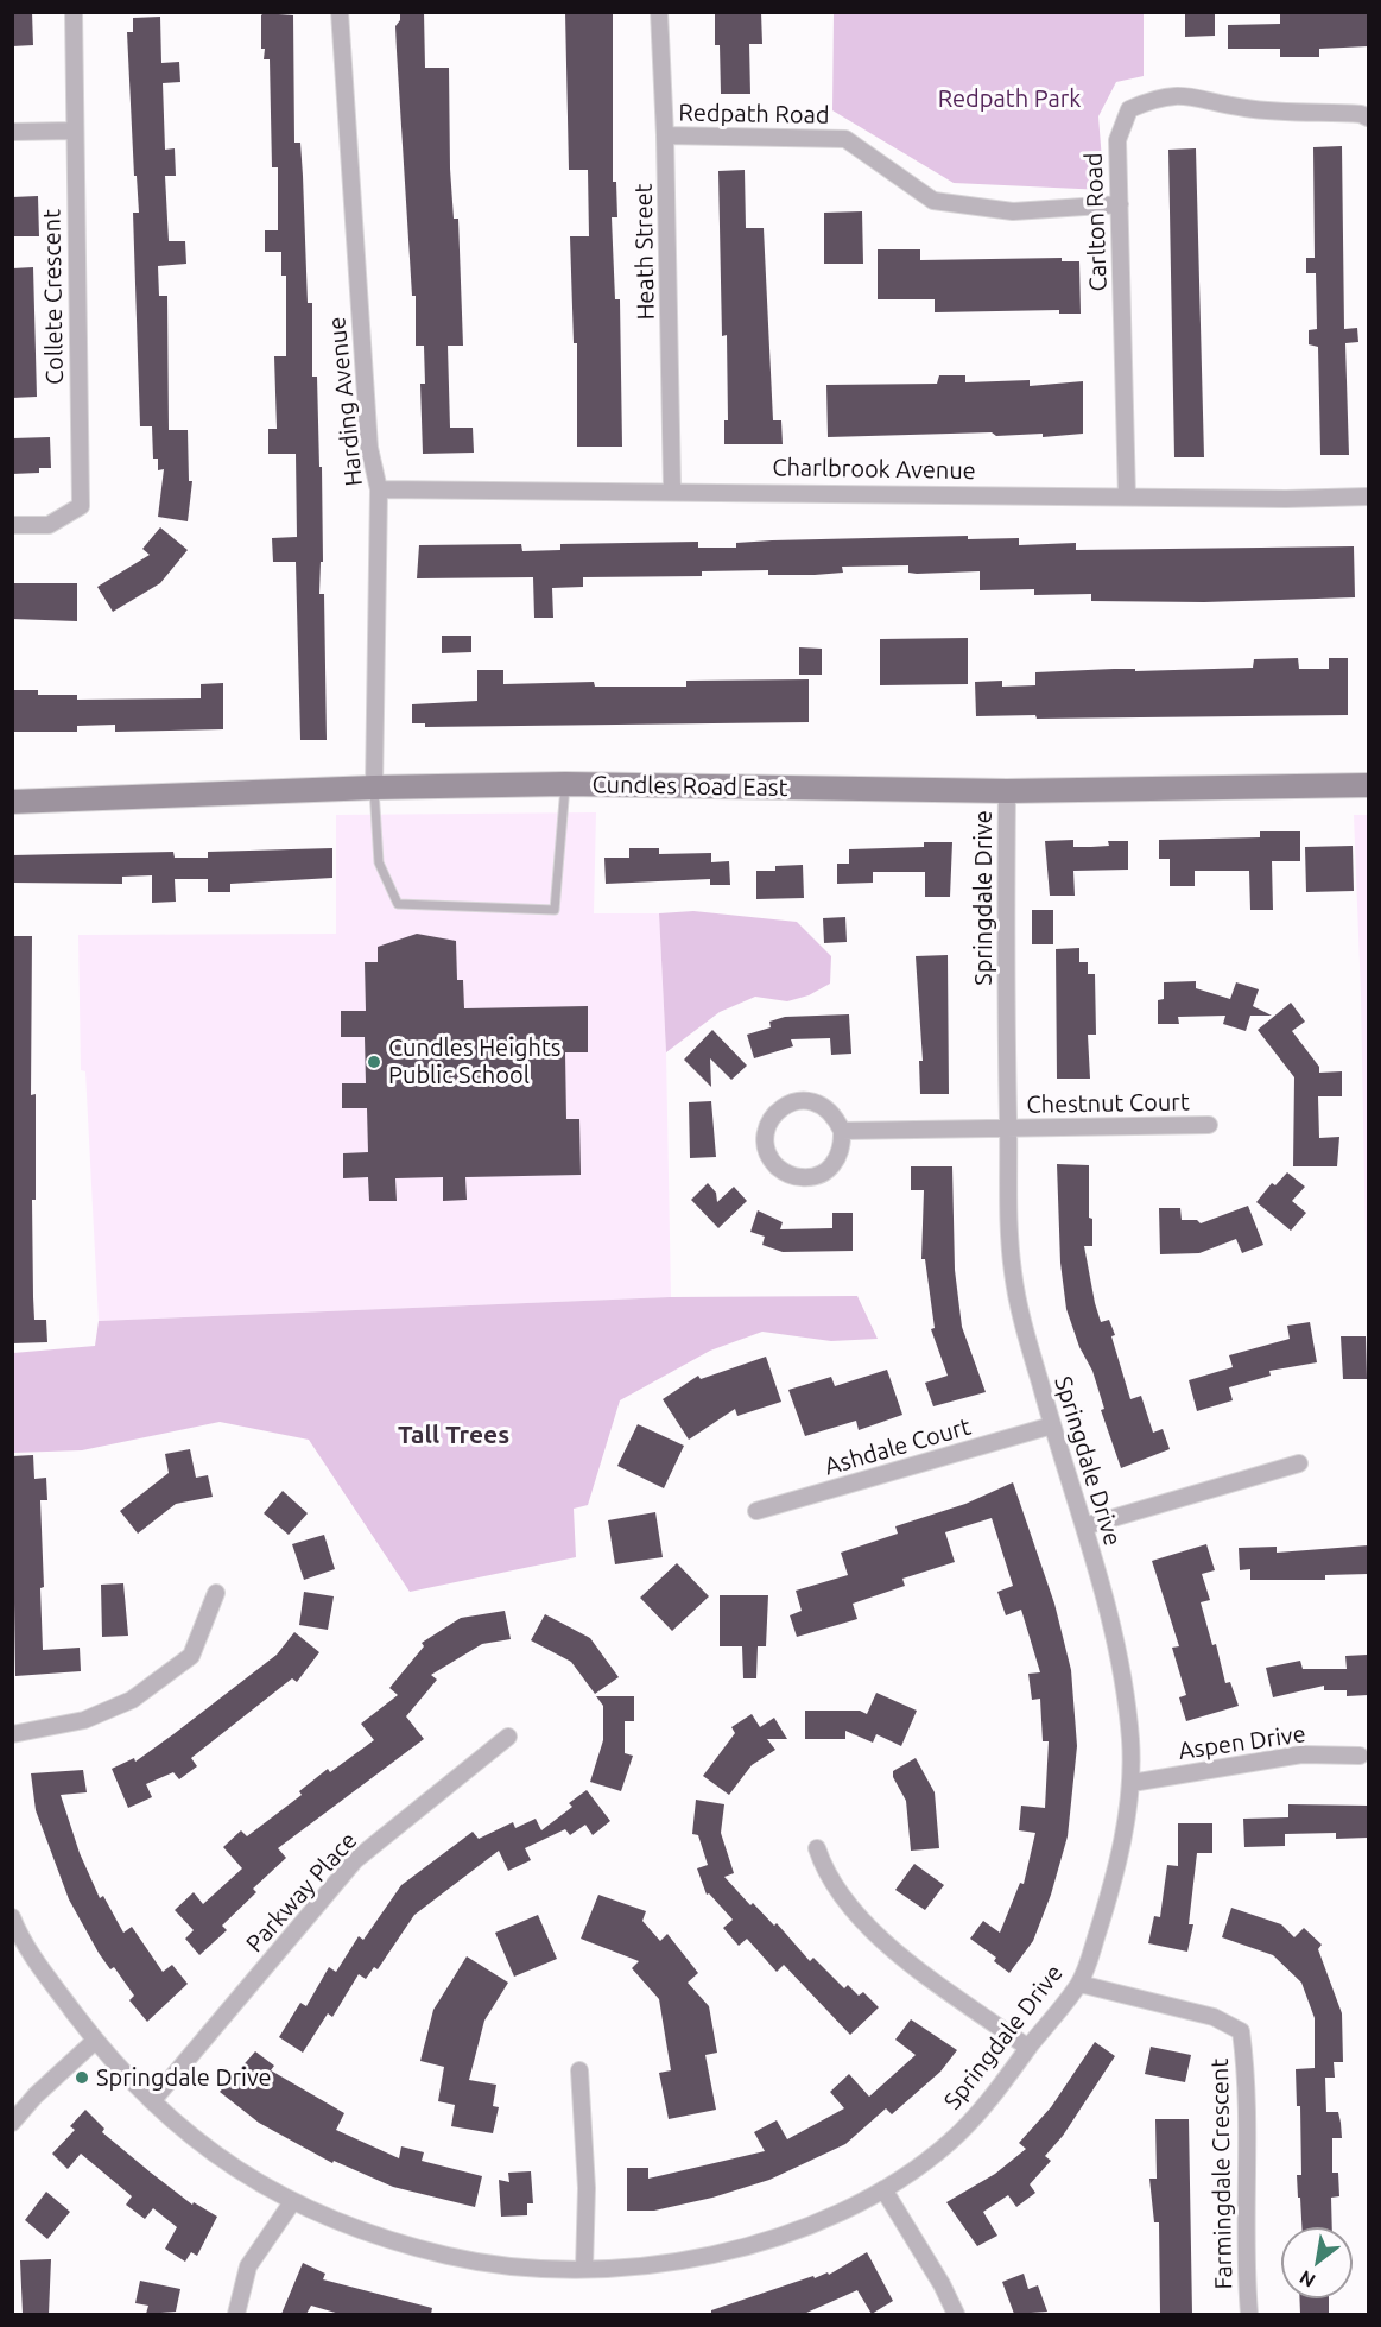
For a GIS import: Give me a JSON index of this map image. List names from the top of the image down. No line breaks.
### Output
{"streets":{"main road":["Cundles Road East"],"street":["Redpath Road","Carlton Road","Heath Street","Collete Crescent","Harding Avenue","Charlbrook Avenue","Springdale Drive","Chestnut Court","Ashdale Court","Aspen Drive","Parkway Place","Farmingdale Crescent"]},"crossings":[["Redpath Road","Carlton Road"],["Redpath Road","Heath Street"],["Carlton Road","Charlbrook Avenue"],["Heath Street","Charlbrook Avenue"],["Harding Avenue","Charlbrook Avenue"],["Harding Avenue","Cundles Road East"],["Cundles Road East","Springdale Drive"],["Springdale Drive","Chestnut Court"],["Springdale Drive","Ashdale Court"],["Springdale Drive","Aspen Drive"],["Springdale Drive","Parkway Place"],["Springdale Drive","Farmingdale Crescent"]],"districts":["Tall Trees"],"parks":["Redpath Park"],"places":["Cundles Heights Public School","Springdale Drive"],"north":"bottom left"}
